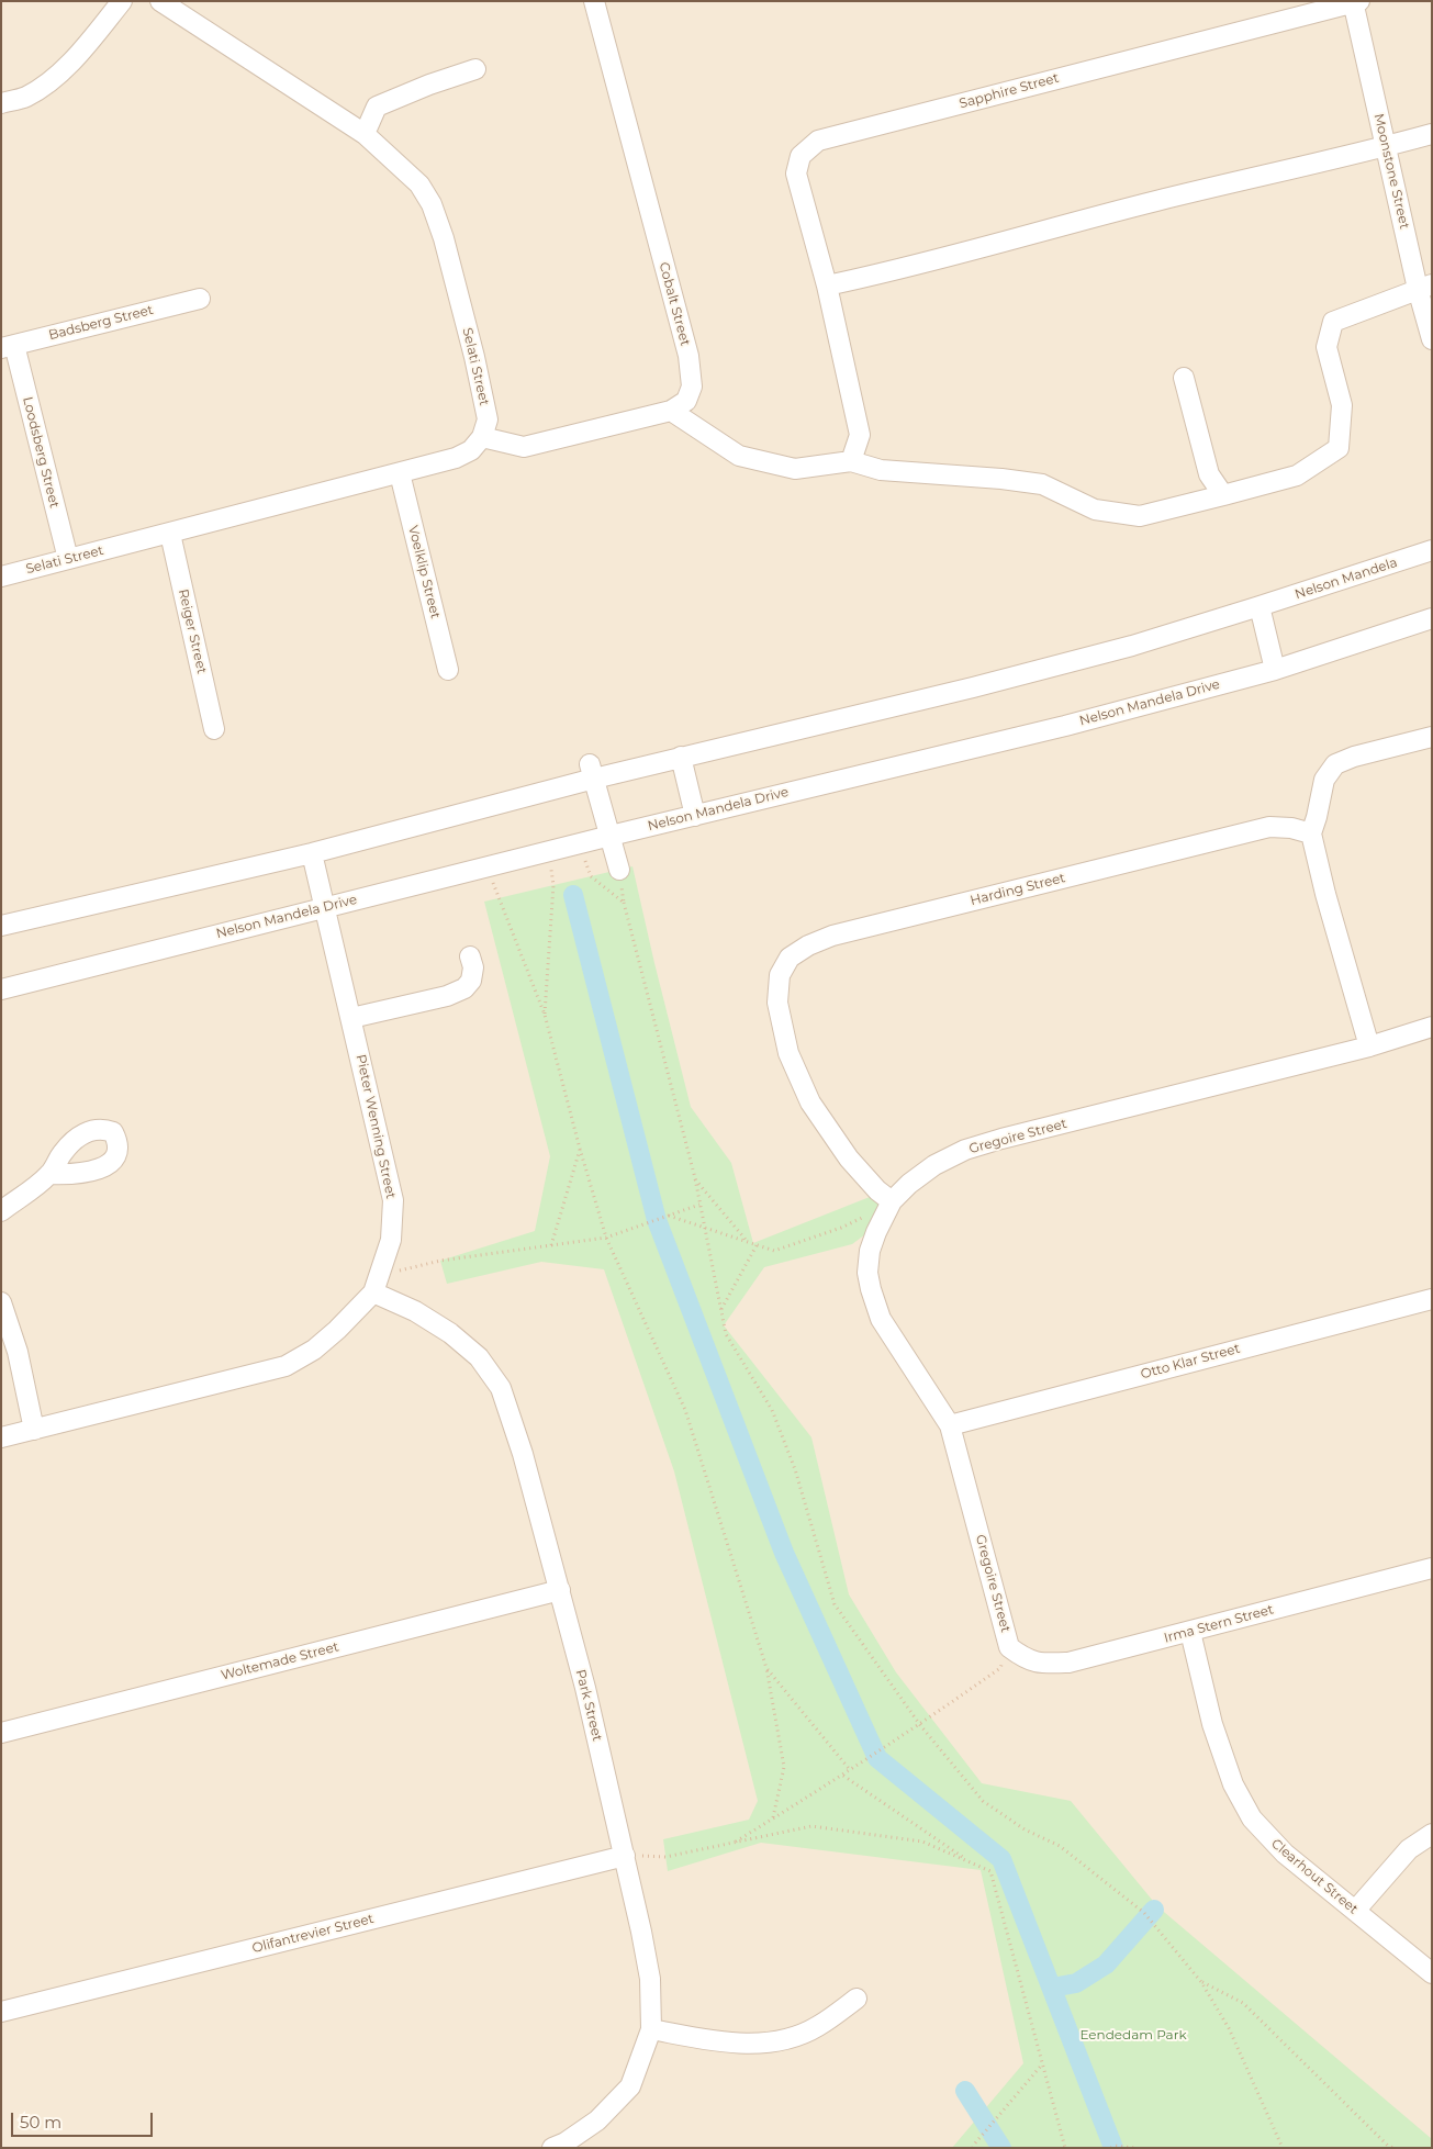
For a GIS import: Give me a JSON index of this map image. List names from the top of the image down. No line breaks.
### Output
{"streets":{"street":["Sapphire Street","Moonstone Street","Cobalt Street","Badsberg Street","Selati Street","Loodsberg Street","Voelklip Street","Nelson Mandela","Reiger Street","Nelson Mandela Drive","Harding Street","Pieter Wenning Street","Gregoire Street","Otto Klar Street","Irma Stern Street","Woltemade Street","Park Street","Clearhout Street","Olifantrevier Street"]},"crossings":[["Sapphire Street","Moonstone Street"],["Badsberg Street","Loodsberg Street"],["Selati Street","Loodsberg Street"],["Selati Street","Voelklip Street"],["Selati Street","Reiger Street"],["Nelson Mandela Drive","Pieter Wenning Street"],["Harding Street","Gregoire Street"],["Pieter Wenning Street","Park Street"],["Gregoire Street","Otto Klar Street"],["Gregoire Street","Irma Stern Street"],["Irma Stern Street","Clearhout Street"],["Woltemade Street","Park Street"],["Park Street","Olifantrevier Street"]],"parks":["Eendedam Park"],"scale_bar":"50 m"}
